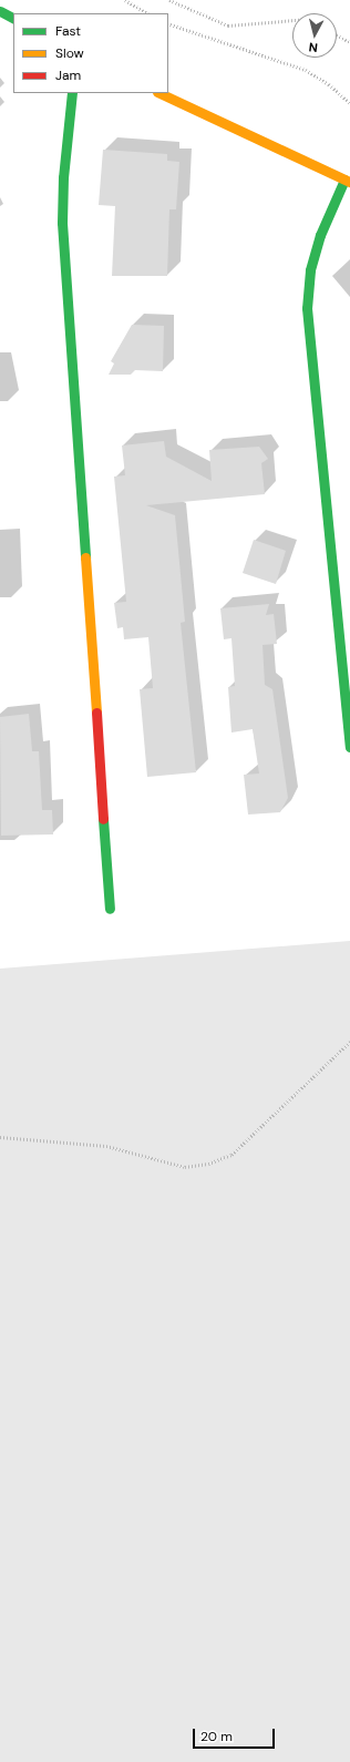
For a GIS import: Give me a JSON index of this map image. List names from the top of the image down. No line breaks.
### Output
{"legend":["Fast","Slow","Jam"],"scale_bar":"20 m","north":"bottom"}
